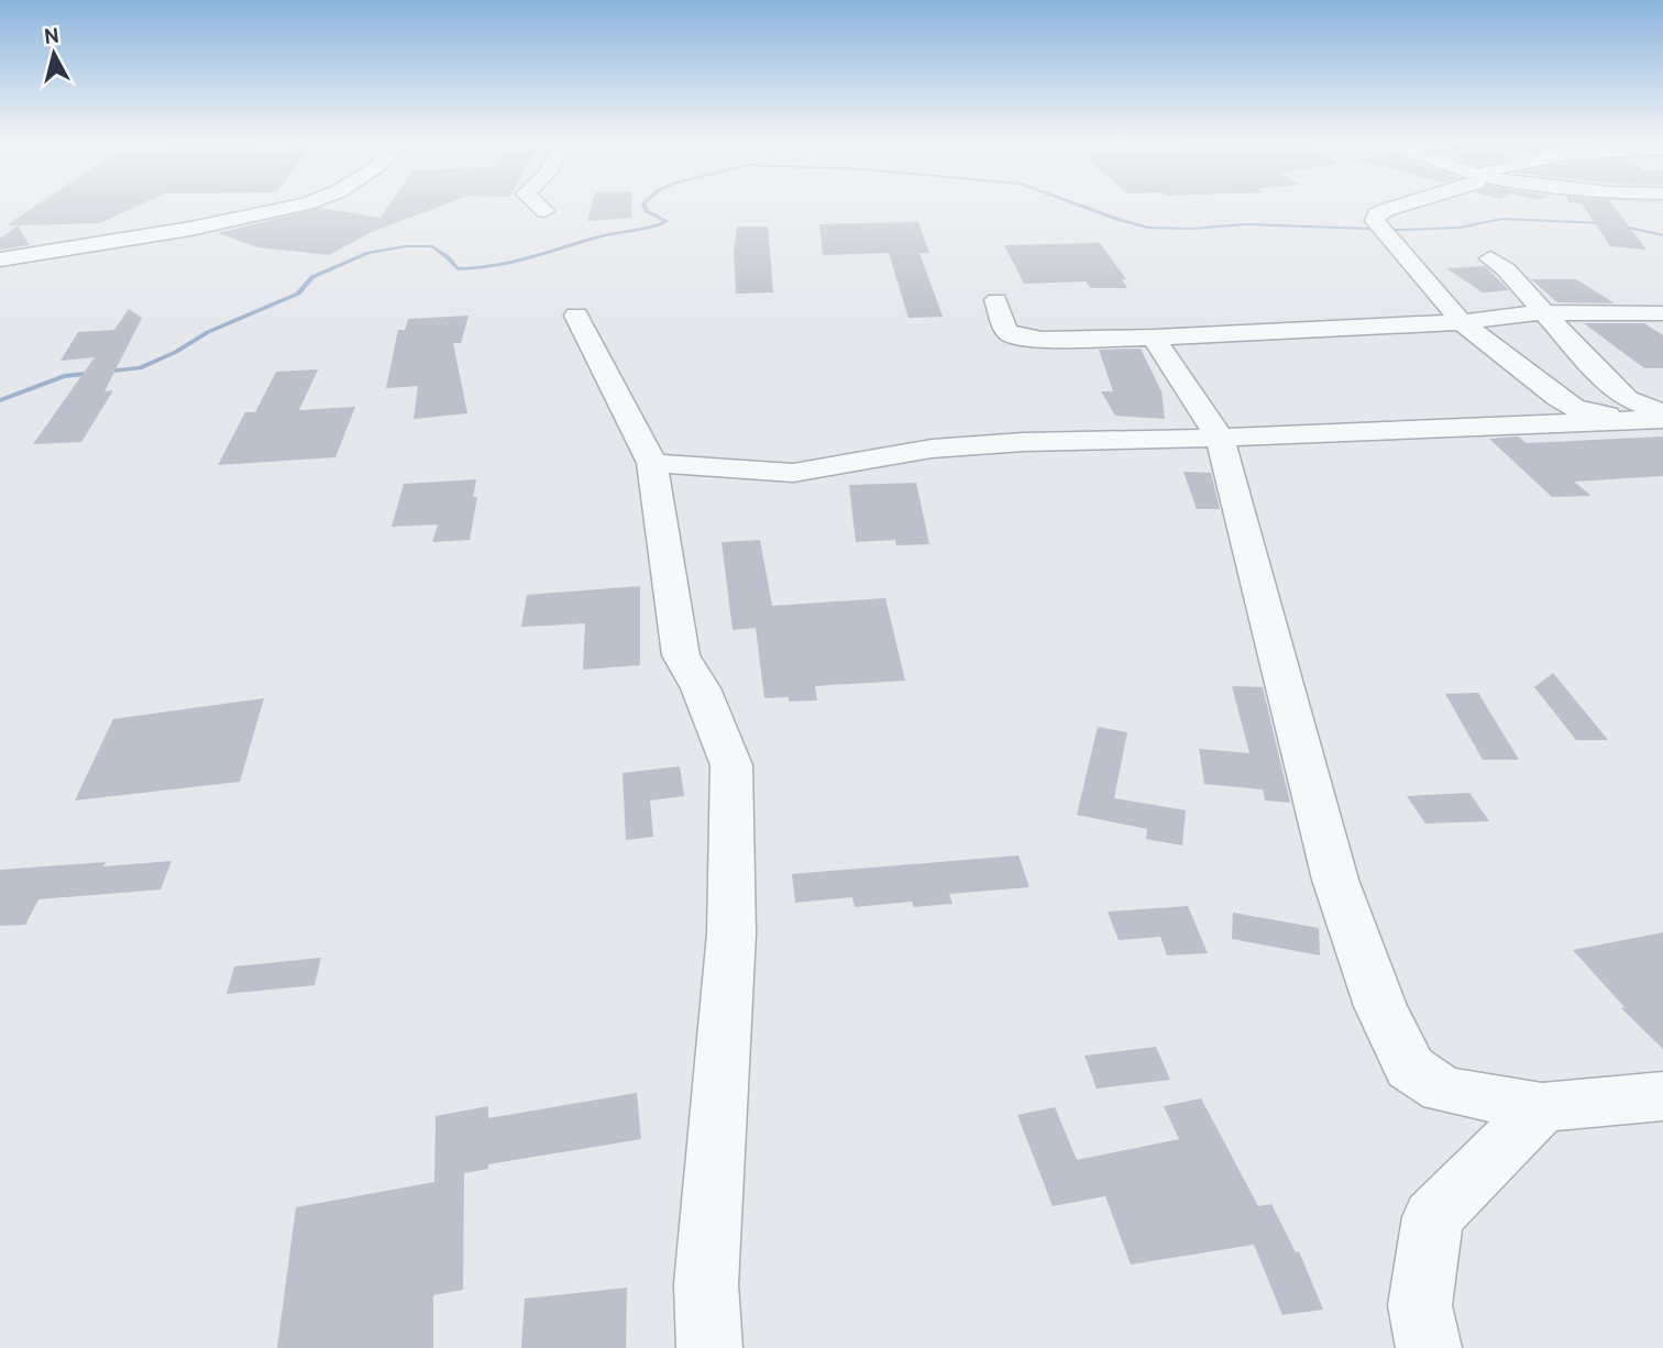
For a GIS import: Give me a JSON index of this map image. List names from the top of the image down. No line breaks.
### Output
{"north":"top"}
